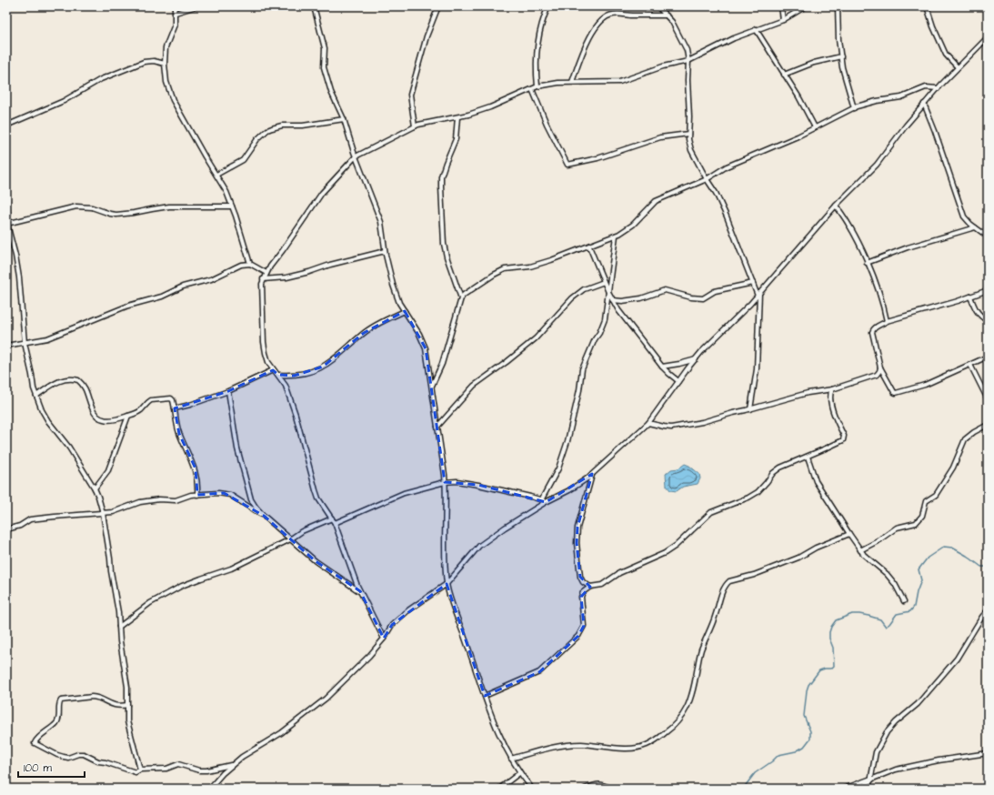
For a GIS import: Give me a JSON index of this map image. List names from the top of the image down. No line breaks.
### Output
{"scale_bar":"100 m"}
